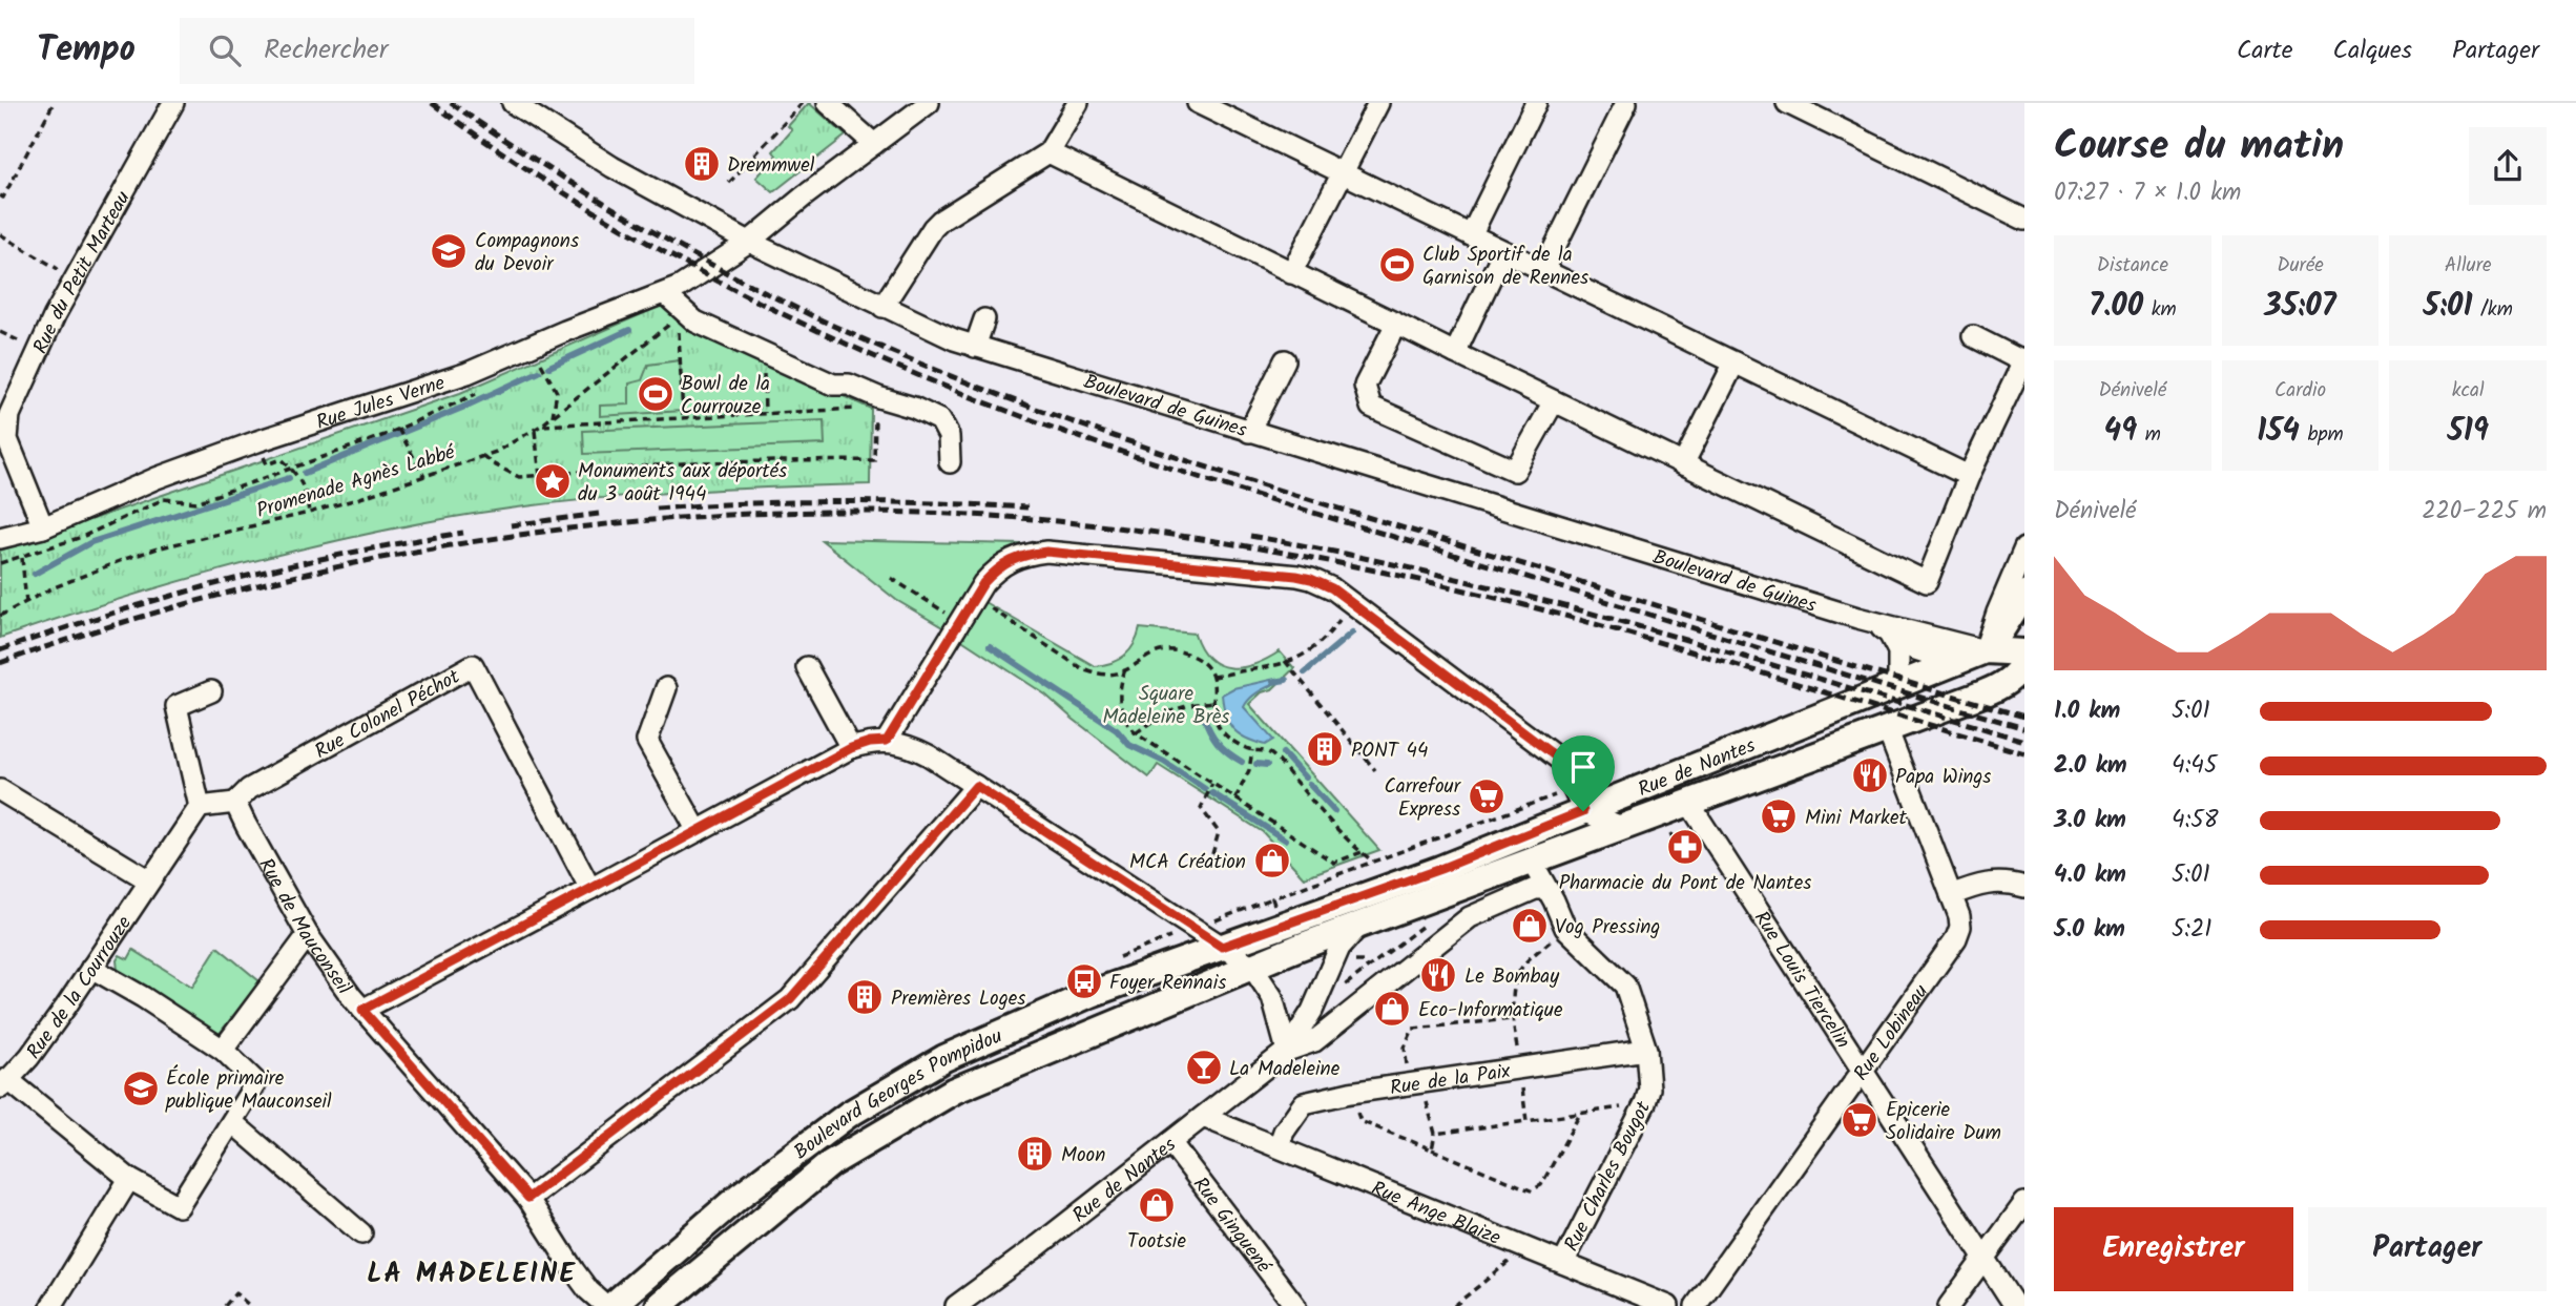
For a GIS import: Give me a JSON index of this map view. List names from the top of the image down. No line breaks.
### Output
{"streets":{"main road":["Rue de Nantes","Boulevard Georges Pompidou"],"street":["Rue du Petit Marteau","Rue Jules Verne","Boulevard de Guines","Rue Colonel Péchot","Rue de Mauconseil","Rue Louis Tiercelin","Rue de la Courrouze","Rue Lobineau","Rue de la Paix","Rue Charles Bougot","Rue Ange Blaize","Rue Ginguené"],"path":["Promenade Agnès Labbé"]},"crossings":[["Rue du Petit Marteau","Rue Jules Verne"],["Rue Jules Verne","Boulevard de Guines"],["Rue Jules Verne","Promenade Agnès Labbé"],["Boulevard de Guines","Rue de Nantes"],["Rue Colonel Péchot","Rue de Mauconseil"],["Rue de Nantes","Rue Louis Tiercelin"],["Rue de Nantes","Rue Lobineau"],["Rue de Nantes","Boulevard Georges Pompidou"],["Rue de Nantes","Rue Charles Bougot"],["Rue de Nantes","Rue Ange Blaize"],["Rue de Nantes","Rue Ginguené"],["Rue Louis Tiercelin","Rue Lobineau"],["Rue de la Paix","Rue Charles Bougot"],["Rue de la Paix","Rue Ange Blaize"],["Rue Charles Bougot","Rue Ange Blaize"]],"districts":["LA MADELEINE"],"parks":["Square Madeleine Brès"],"places":{"building":["Dremmwel","PONT 44","Premières Loges","Moon"],"school or university":["Compagnons du Devoir","École primaire publique Mauconseil"],"sports":["Club Sportif de la Garnison de Rennes","Bowl de la Courrouze"],"place":["Monuments aux déportés du 3 août 1944"],"restaurant":["Papa Wings","Le Bombay"],"supermarket":["Carrefour Express","Mini Market","Epicerie Solidaire Dum"],"pharmacy":["Pharmacie du Pont de Nantes"],"shop":["MCA Création","Vog Pressing","Eco-Informatique","Tootsie"],"bus stop":["Foyer Rennais"],"bar":["La Madeleine"]},"page":{"header":"Tempo","search":"Rechercher","nav":["Carte","Calques","Partager"],"heading":["Course du matin","07:27 · 7 × 1.0 km"],"stats":[["Distance","7.00 km"],["Durée","35:07"],["Allure","5:01 /km"],["Dénivelé","49 m"],["Cardio","154 bpm"],["kcal","519"]],"chart":["Dénivelé","220–225 m"],"list":[{"name":"1.0 km","note":"5:01"},{"name":"2.0 km","note":"4:45"},{"name":"3.0 km","note":"4:58"},{"name":"4.0 km","note":"5:01"},{"name":"5.0 km","note":"5:21"}],"buttons":["Enregistrer","Partager"]}}
